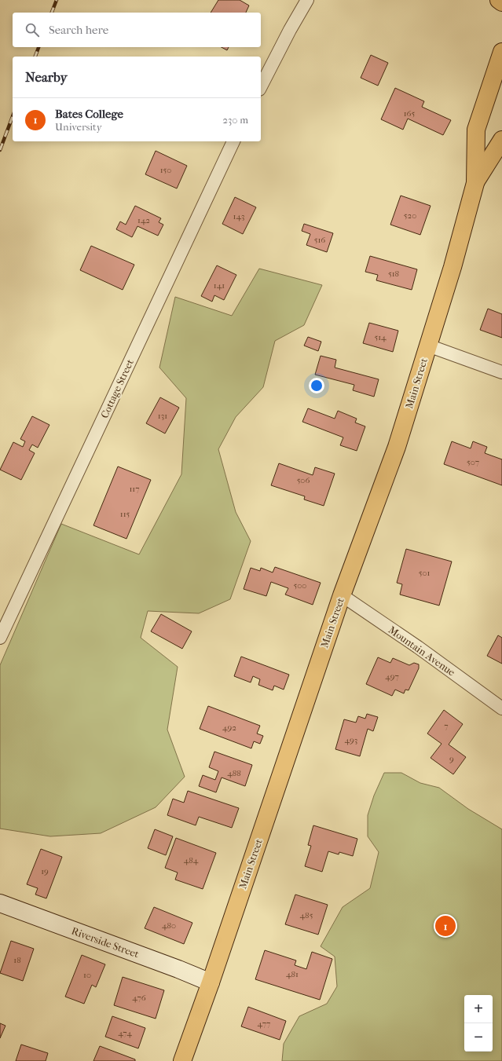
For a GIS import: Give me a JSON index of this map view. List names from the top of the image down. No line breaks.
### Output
{"streets":{"main road":["Main Street"],"street":["Cottage Street","Mountain Avenue","Riverside Street"]},"crossings":[["Main Street","Mountain Avenue"],["Main Street","Riverside Street"]],"house_numbers":["165","150","520","143","142","516","518","141","514","131","507","506","117","115","501","500","497","7","492","493","9","488","484","19","485","480","18","481","10","476","477","474"],"page":{"search":"Search here","heading":"Nearby","list":[{"mark":"1","name":"Bates College","note":"University","value":"230 m"}],"pins":"1","map_buttons":["+","−"]}}
